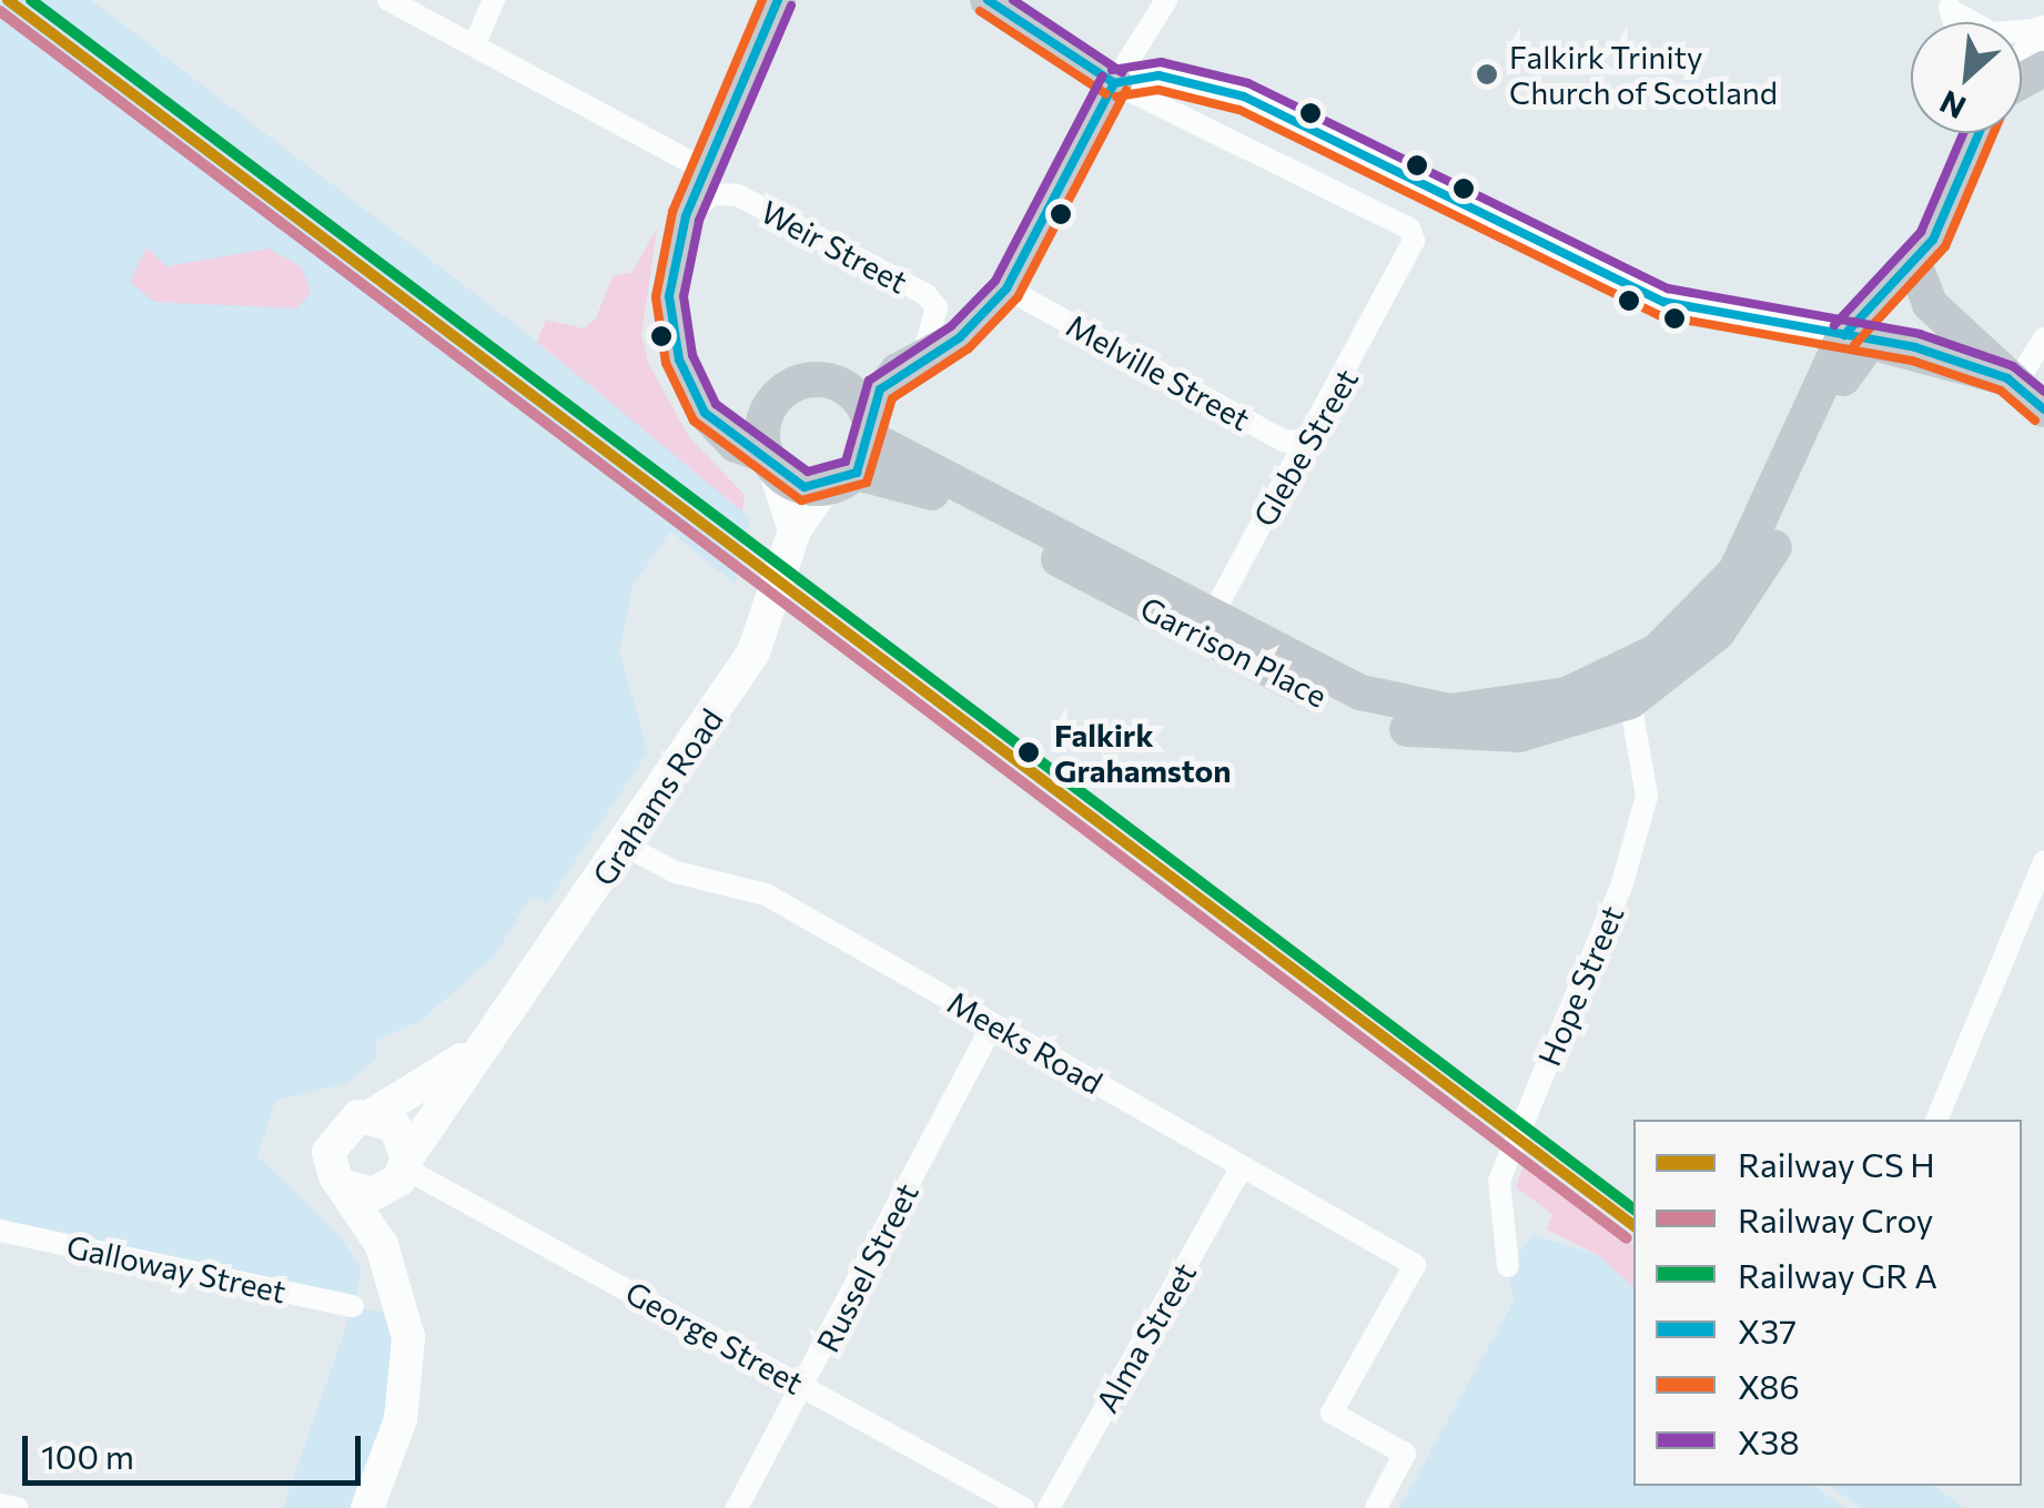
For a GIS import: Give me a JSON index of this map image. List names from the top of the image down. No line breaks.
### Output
{"streets":{"main road":["Garrison Place","Grahams Road"],"street":["Weir Street","Melville Street","Glebe Street","Hope Street","Meeks Road","Russel Street","Galloway Street","George Street","Alma Street"]},"crossings":[["Melville Street","Glebe Street"],["Glebe Street","Garrison Place"],["Garrison Place","Grahams Road"],["Garrison Place","Hope Street"],["Grahams Road","Meeks Road"],["Grahams Road","George Street"],["Meeks Road","Russel Street"],["Meeks Road","Alma Street"],["Russel Street","George Street"]],"places":["Falkirk Trinity Church of Scotland","Falkirk Grahamston"],"lines":["transit line X37","transit line X86","transit line X38","rail line Croy"],"legend":["Railway CS H","Railway Croy","Railway GR A","X37","X86","X38"],"scale_bar":"100 m","north":"bottom left"}
